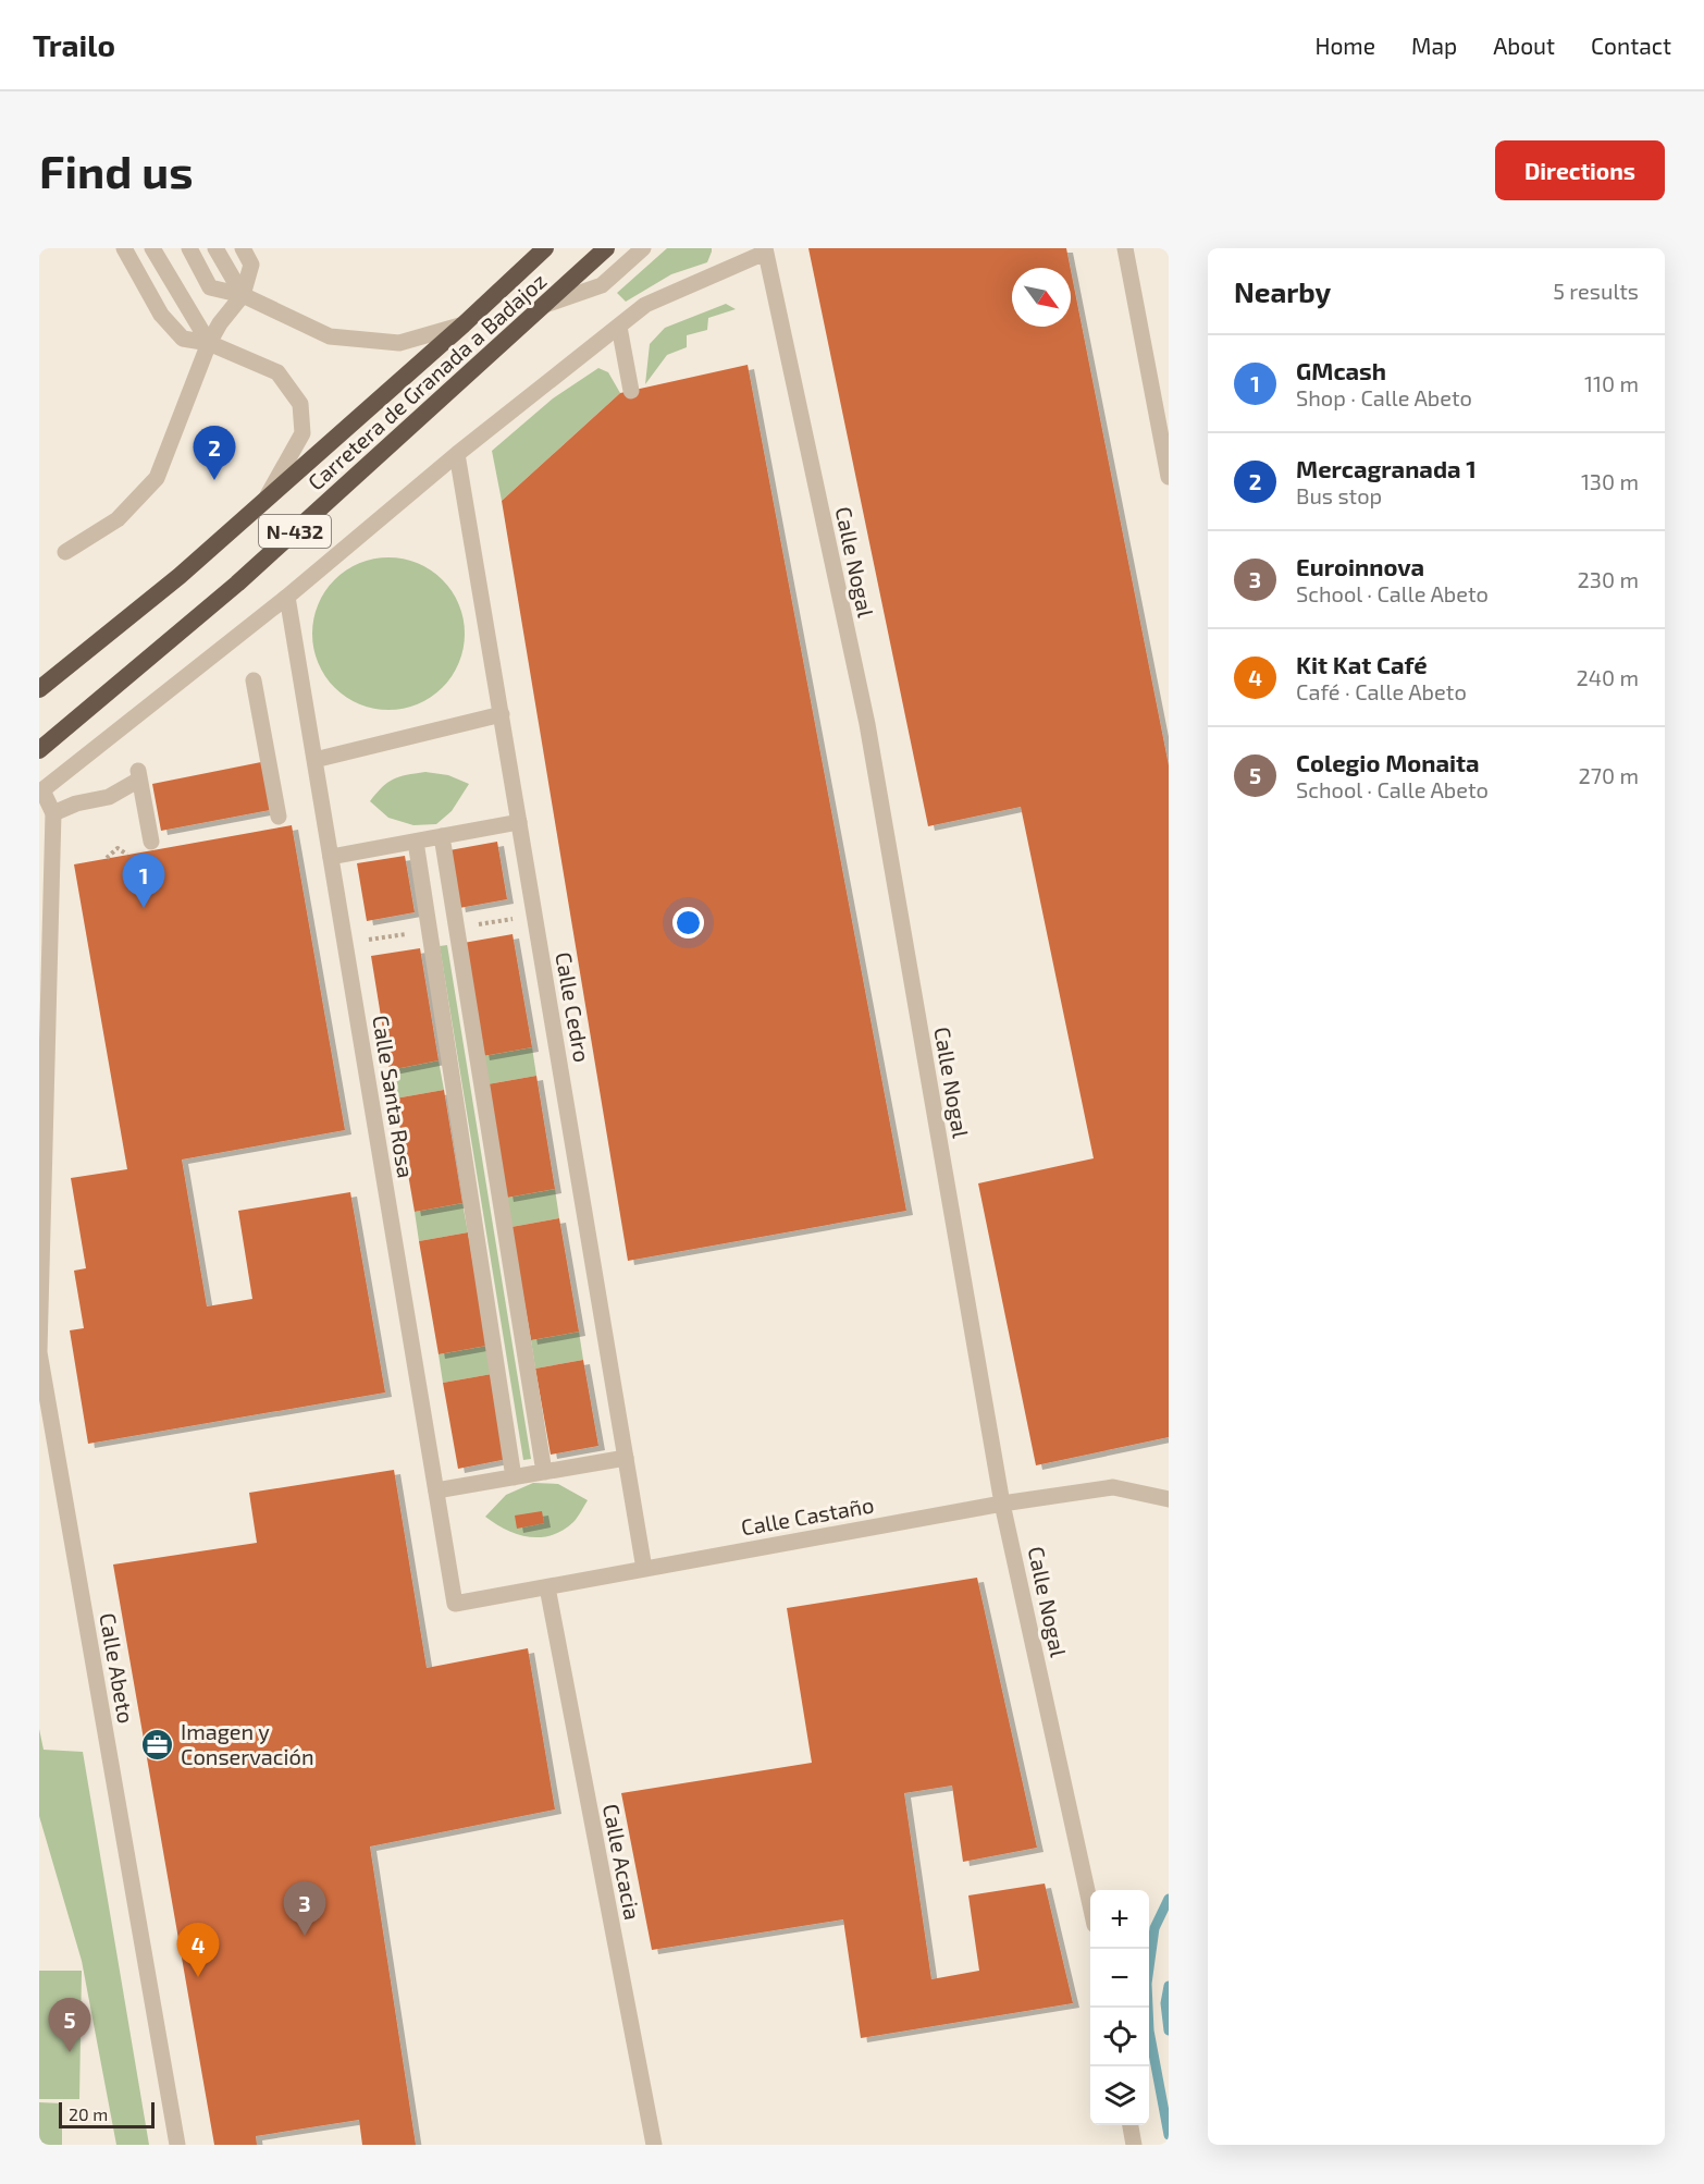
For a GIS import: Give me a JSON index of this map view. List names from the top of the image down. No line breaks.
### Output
{"streets":{"highway":["Carretera de Granada a Badajoz","N-432"],"street":["Calle Nogal","Calle Cedro","Calle Santa Rosa","Calle Castaño","Calle Abeto","Calle Acacia"]},"crossings":[["Calle Nogal","Calle Castaño"],["Calle Cedro","Calle Castaño"],["Calle Santa Rosa","Calle Castaño"],["Calle Castaño","Calle Acacia"]],"places":{"office":["Imagen y Conservación"]},"scale_bar":"20 m","north":"bottom right","page":{"header":"Trailo","nav":["Home","Map","About","Contact"],"buttons":"Directions","title":"Find us","heading":["Nearby","5 results"],"list":[{"mark":"1","name":"GMcash","note":"Shop · Calle Abeto","value":"110 m"},{"mark":"2","name":"Mercagranada 1","note":"Bus stop","value":"130 m"},{"mark":"3","name":"Euroinnova","note":"School · Calle Abeto","value":"230 m"},{"mark":"4","name":"Kit Kat Café","note":"Café · Calle Abeto","value":"240 m"},{"mark":"5","name":"Colegio Monaita","note":"School · Calle Abeto","value":"270 m"}],"pins":["2","1","3","4","5"],"map_buttons":["+","−"],"scale":"20 m"}}
